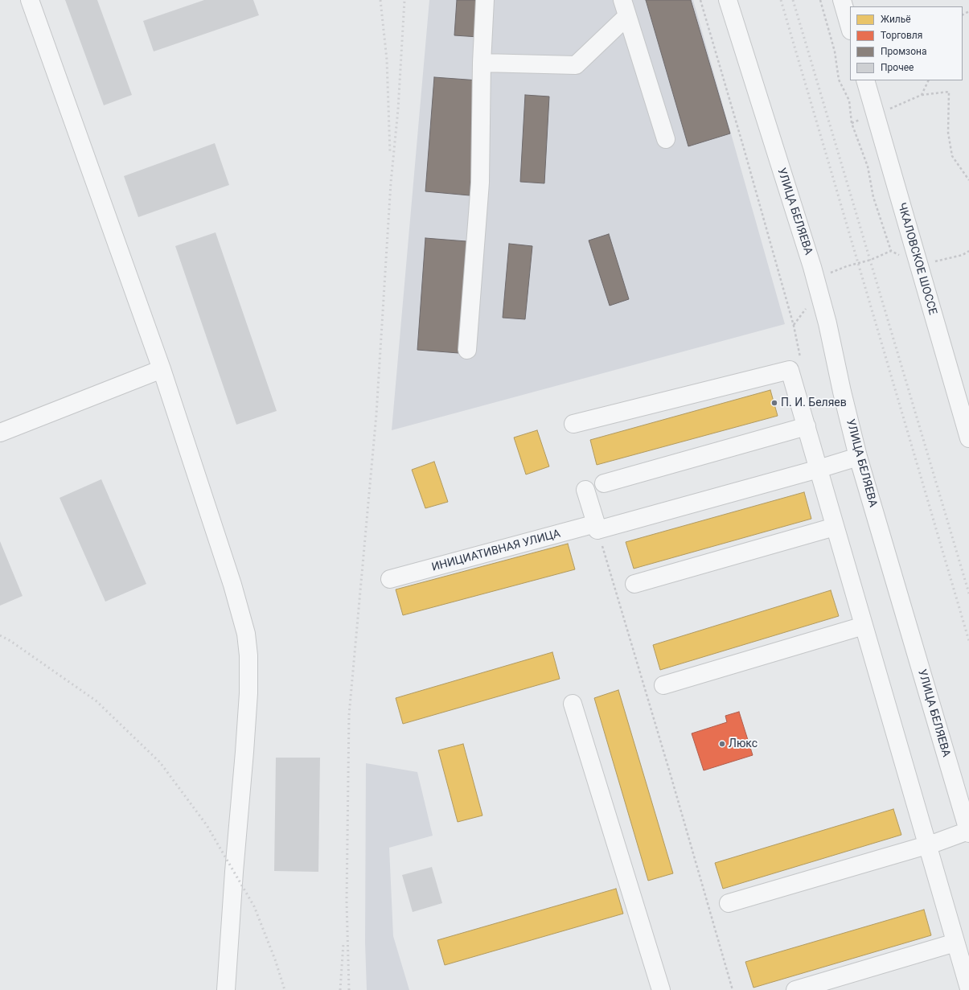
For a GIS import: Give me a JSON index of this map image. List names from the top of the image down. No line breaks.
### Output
{"streets":{"street":["УЛИЦА БЕЛЯЕВА","ЧКАЛОВСКОЕ ШОССЕ","ИНИЦИАТИВНАЯ УЛИЦА"]},"crossings":[["УЛИЦА БЕЛЯЕВА","ИНИЦИАТИВНАЯ УЛИЦА"]],"places":["П. И. Беляев","Люкс"],"legend":["Жильё","Торговля","Промзона","Прочее"]}
